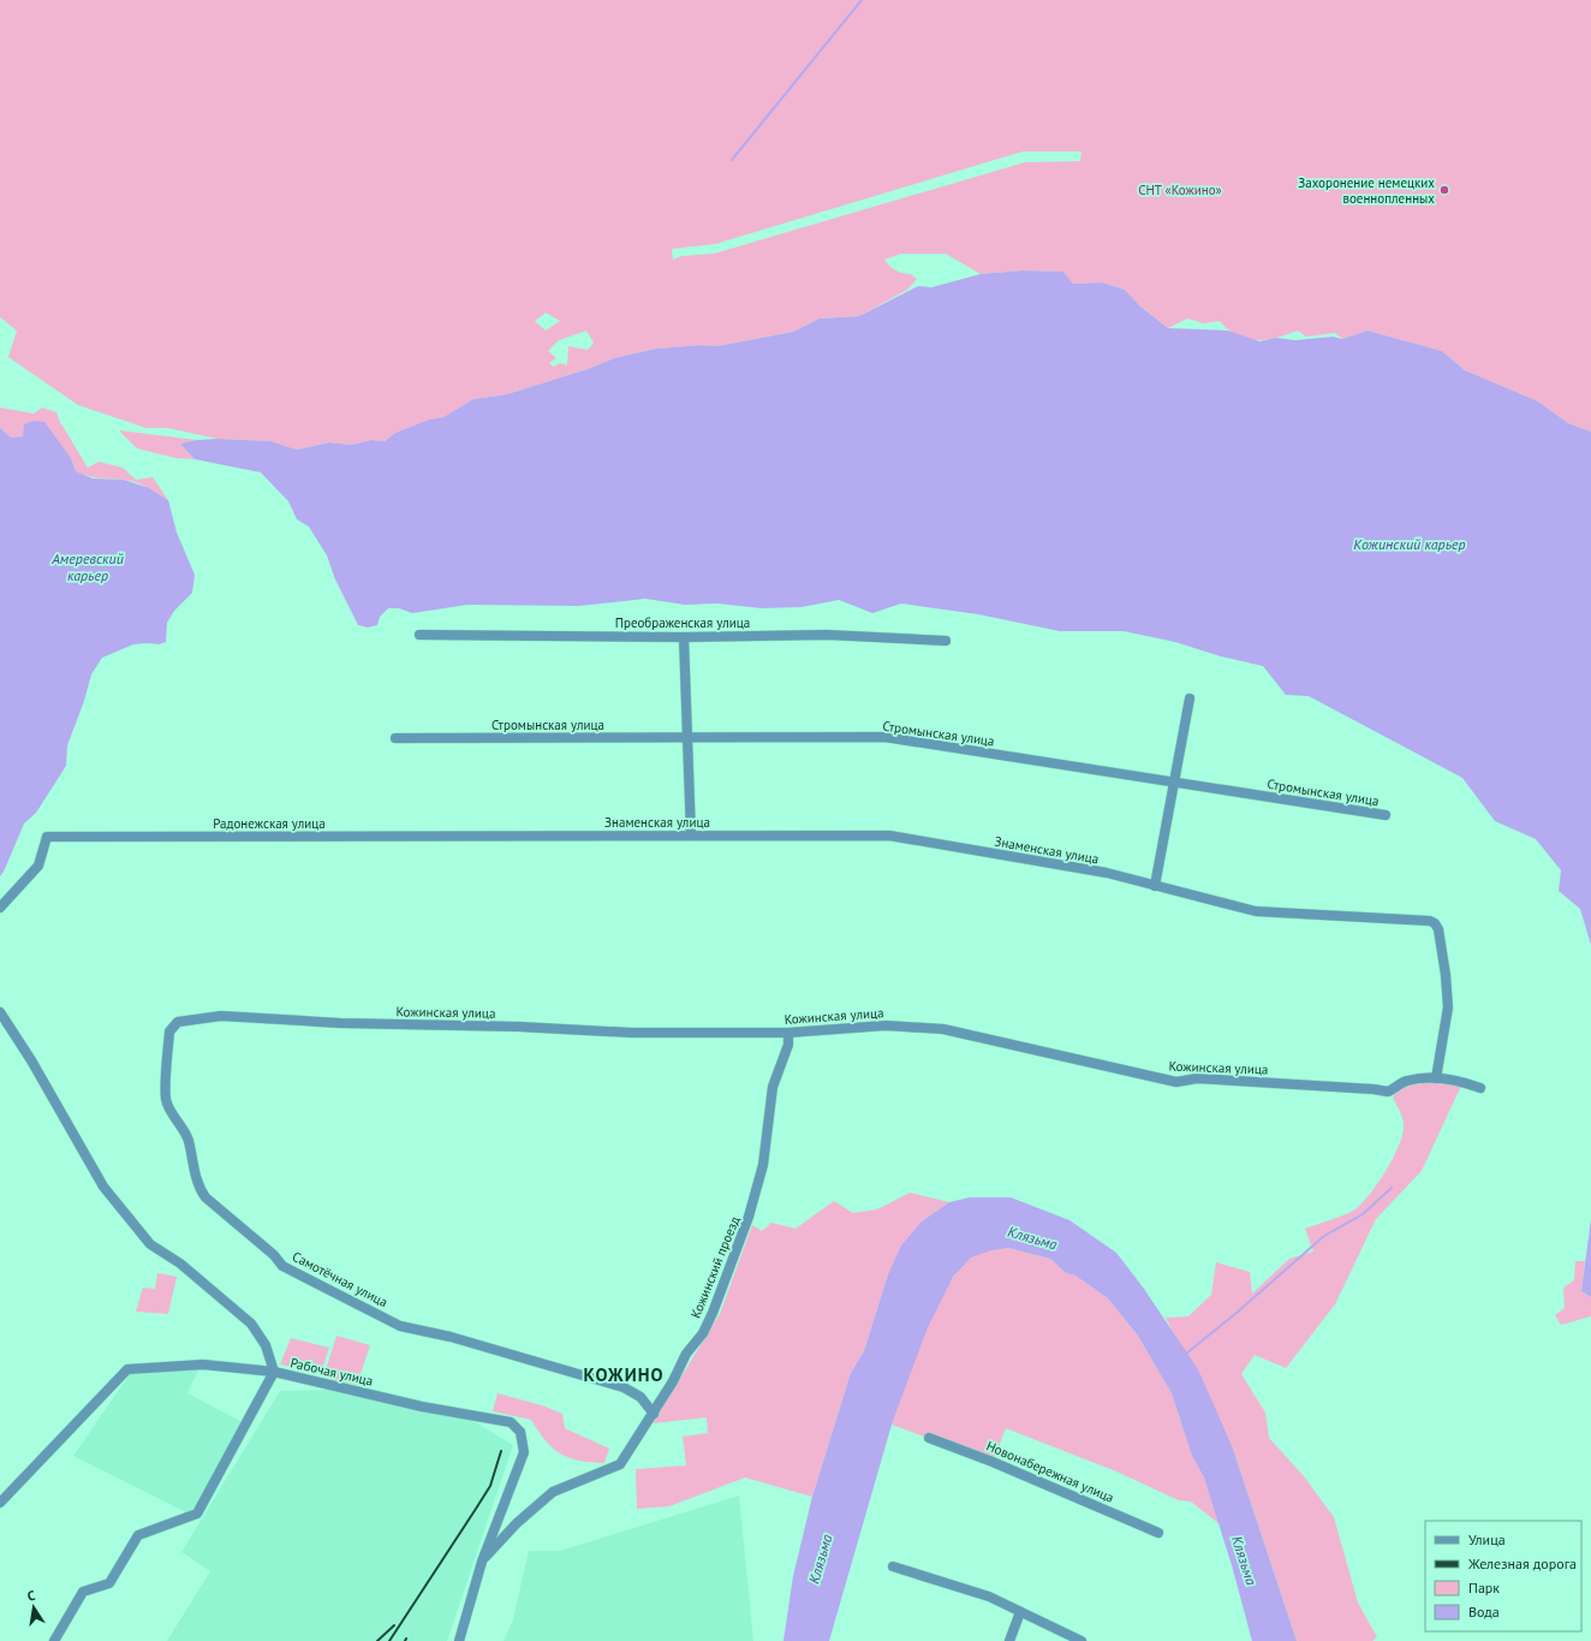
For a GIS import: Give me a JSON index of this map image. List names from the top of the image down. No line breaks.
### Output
{"streets":{"street":["Преображенская улица","Стромынская улица","Знаменская улица","Радонежская улица","Кожинская улица","Кожинский проезд","Самотёчная улица","Рабочая улица","Новонабережная улица"]},"crossings":[["Знаменская улица","Радонежская улица"],["Знаменская улица","Кожинская улица"],["Кожинская улица","Кожинский проезд"],["Кожинская улица","Самотёчная улица"],["Кожинский проезд","Самотёчная улица"],["Кожинский проезд","Рабочая улица"]],"districts":["КОЖИНО"],"water":["Кожинский карьер","Амеревский карьер","Клязьма"],"parks":["СНТ «Кожино»"],"places":["Захоронение немецких военнопленных"],"legend":["Улица","Железная дорога","Парк","Вода"],"north":"top"}
